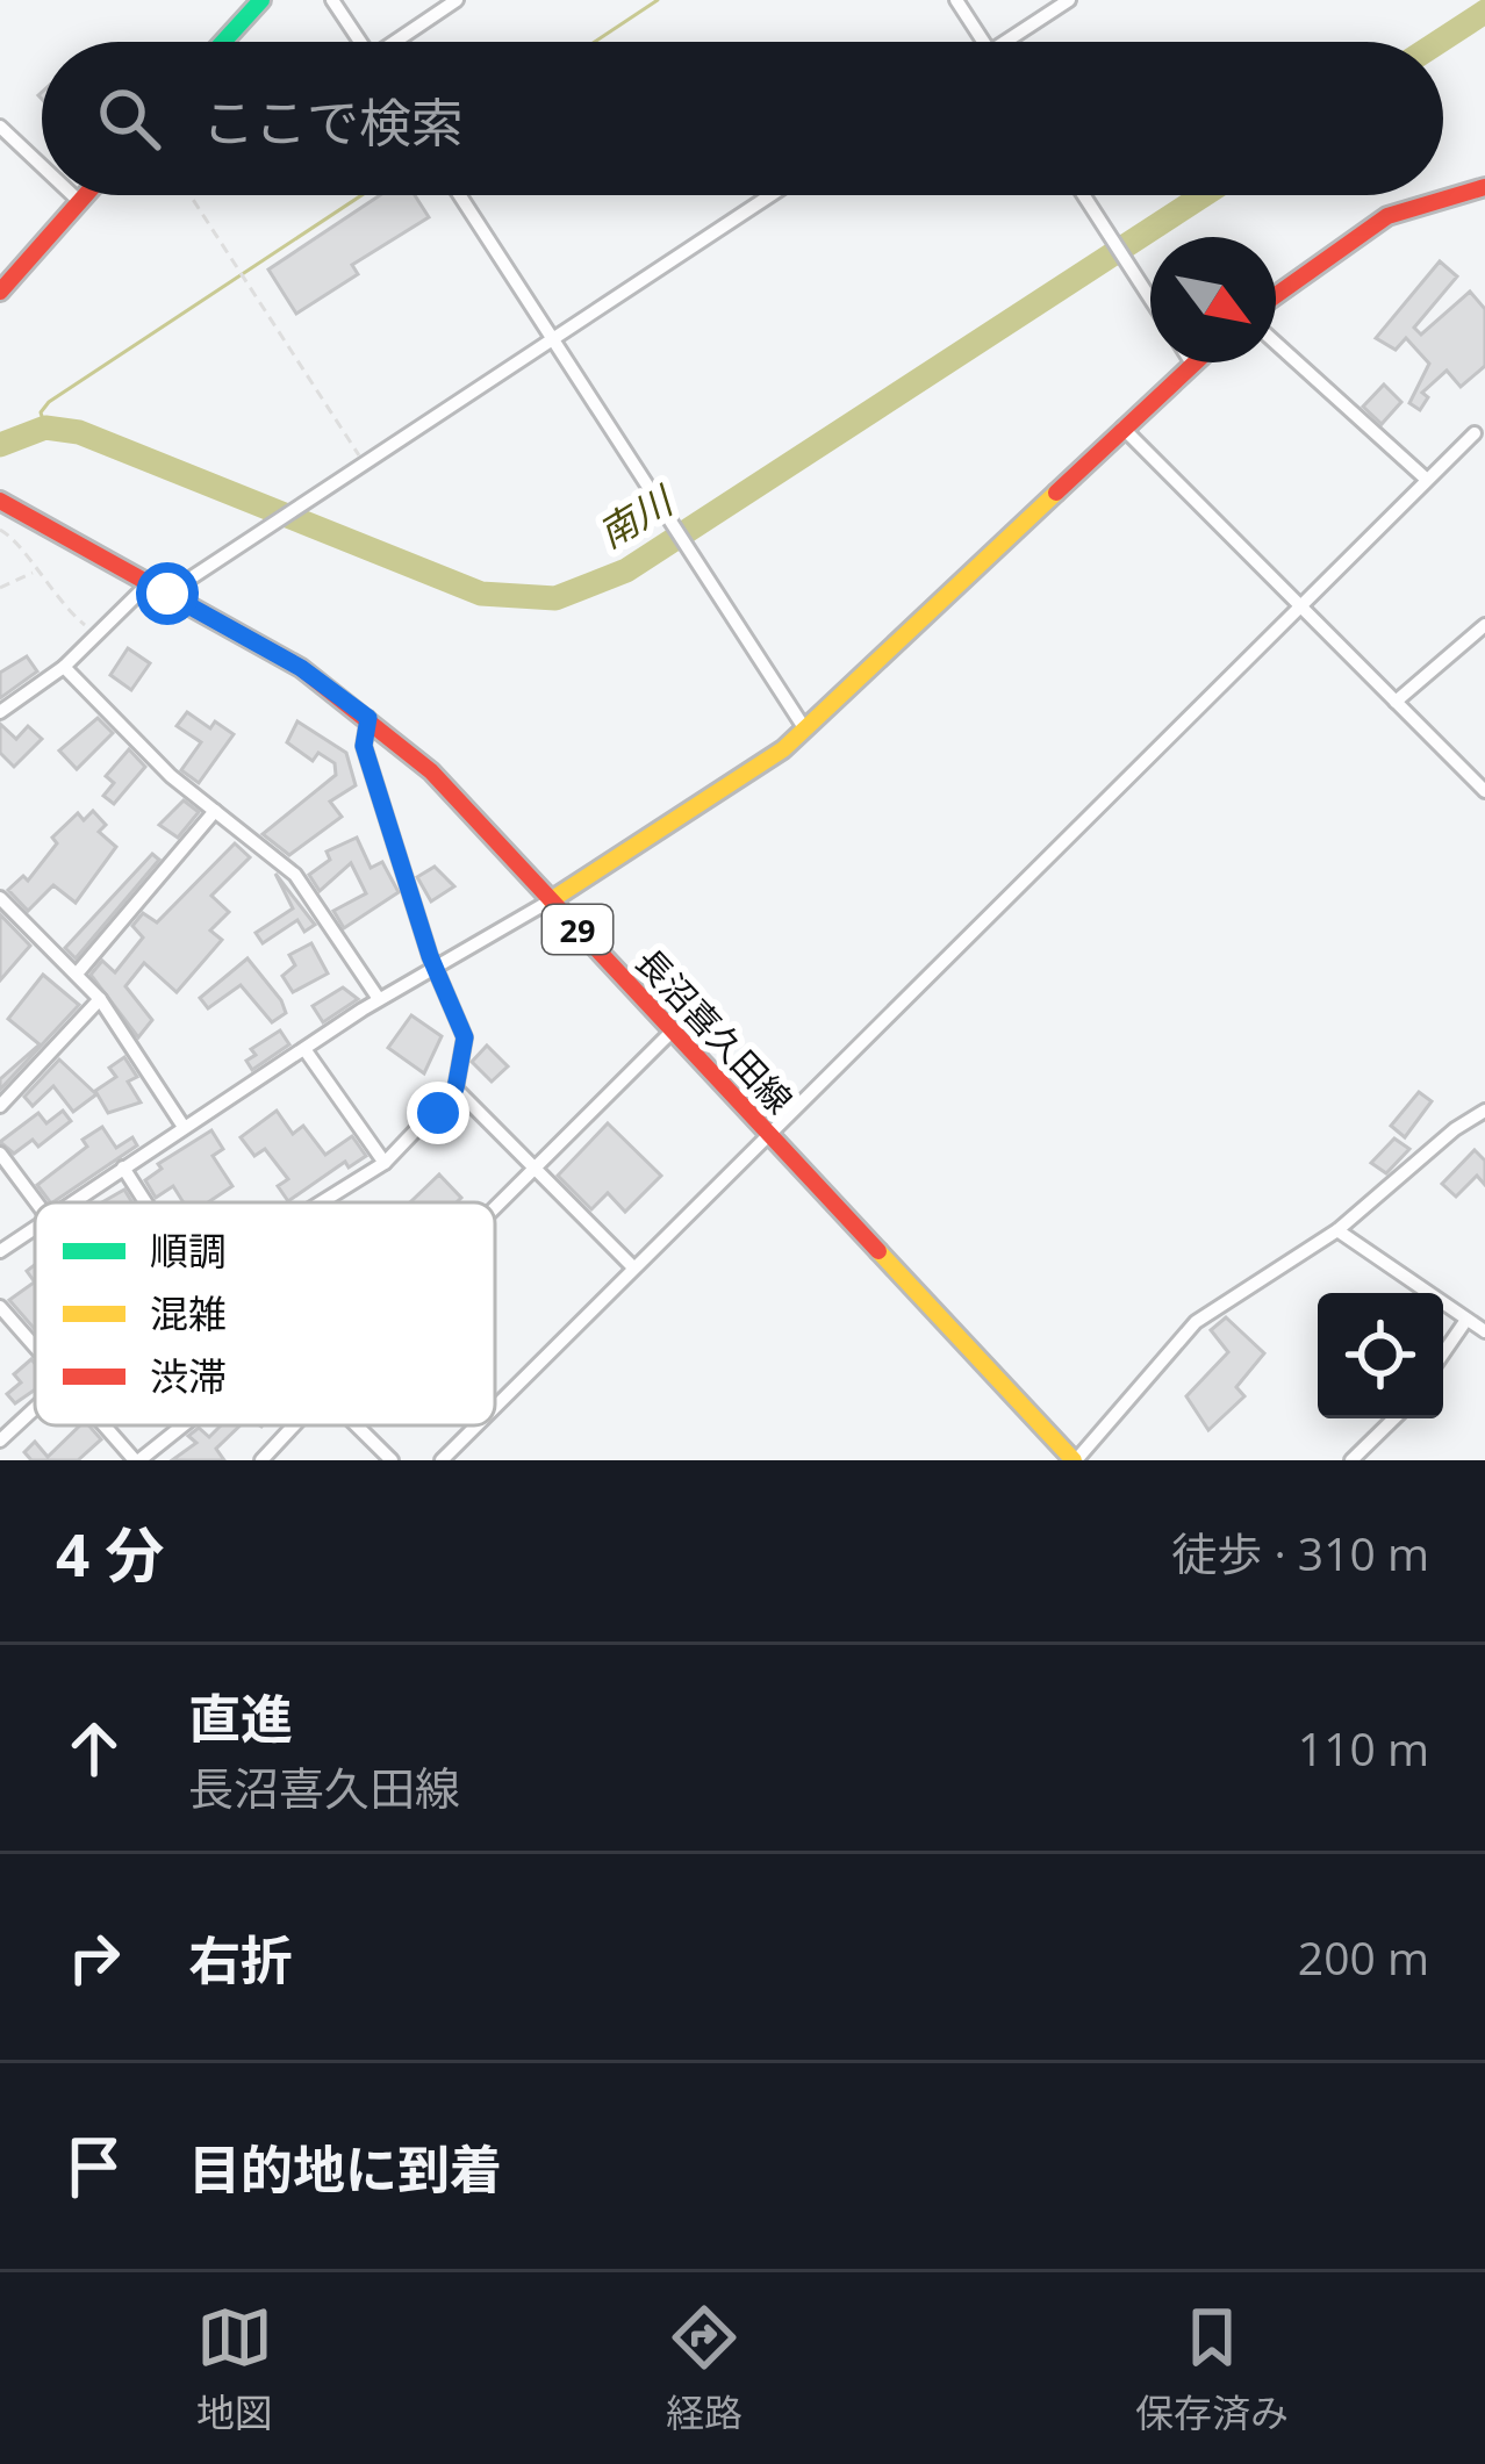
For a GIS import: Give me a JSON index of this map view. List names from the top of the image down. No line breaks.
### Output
{"streets":{"main road":["29","長沼喜久田線"]},"water":["南川"],"legend":["順調","混雑","渋滞"],"north":"bottom right","page":{"search":"ここで検索","heading":["4 分","徒歩 · 310 m"],"list":[["直進","長沼喜久田線","110 m"],["右折","200 m"],"目的地に到着"],"nav":["地図","経路","保存済み"]}}
